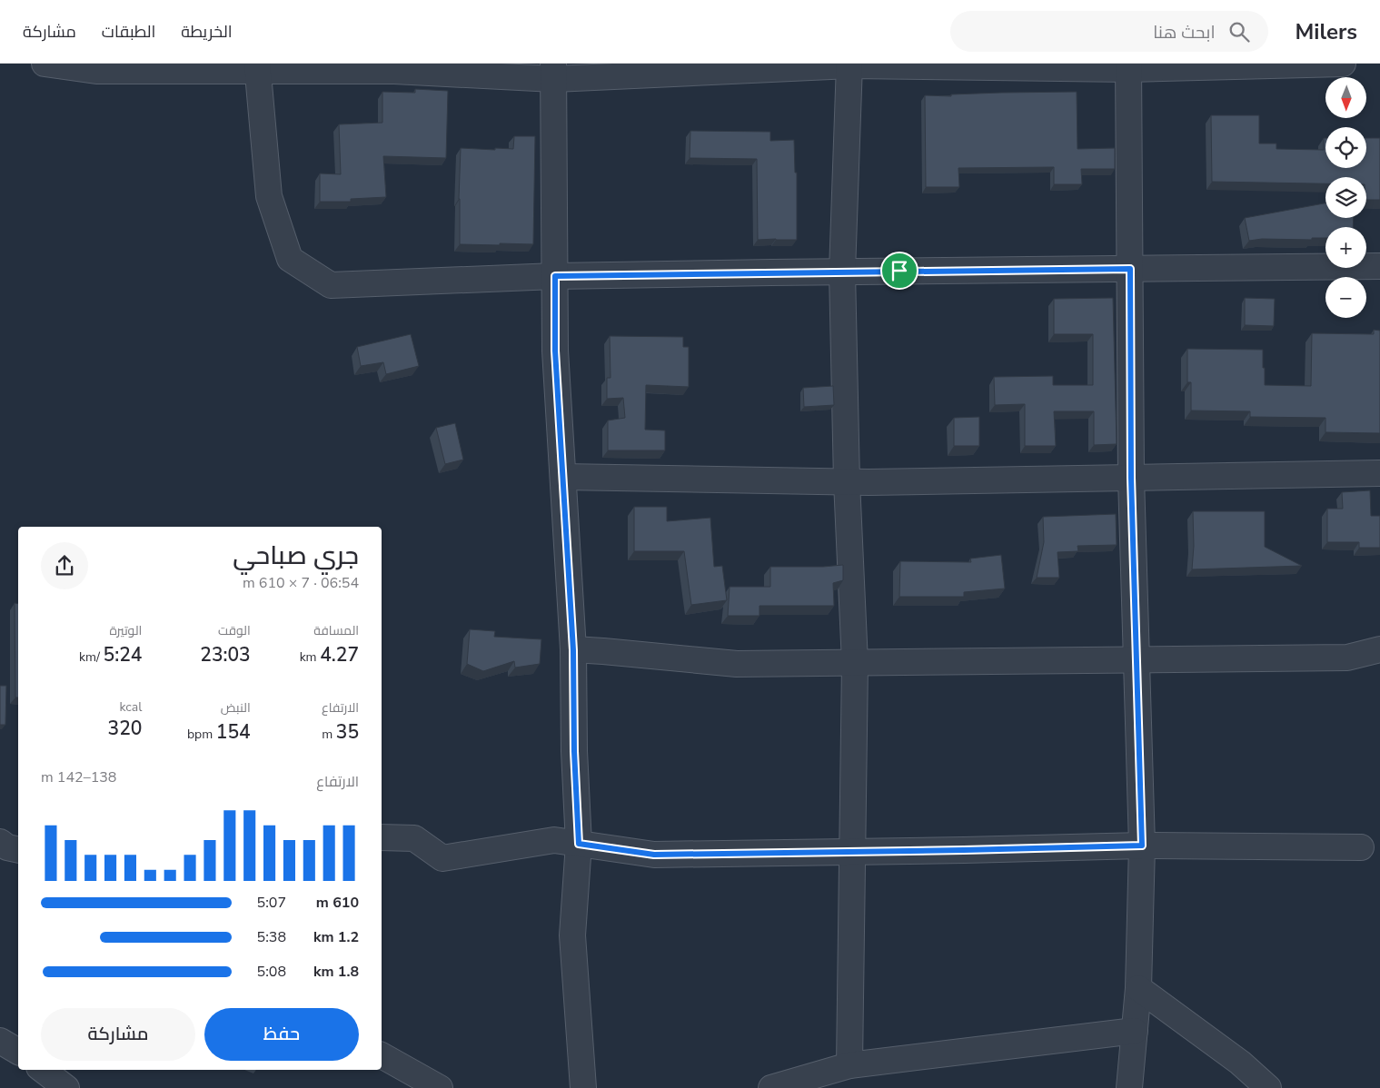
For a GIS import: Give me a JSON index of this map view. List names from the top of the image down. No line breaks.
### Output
{"north":"bottom","page":{"header":"Milers","search":"ابحث هنا","nav":["الخريطة","الطبقات","مشاركة"],"map_buttons":["+","−"],"heading":["جري صباحي","06:54 · 7 × 610 m"],"stats":[["المسافة","4.27 km"],["الوقت","23:03"],["الوتيرة","5:24 /km"],["الارتفاع","35 m"],["النبض","154 bpm"],["kcal","320"]],"chart":["الارتفاع","138–142 m"],"list":[{"name":"610 m","note":"5:07"},{"name":"1.2 km","note":"5:38"},{"name":"1.8 km","note":"5:08"}],"buttons":["حفظ","مشاركة"]}}
